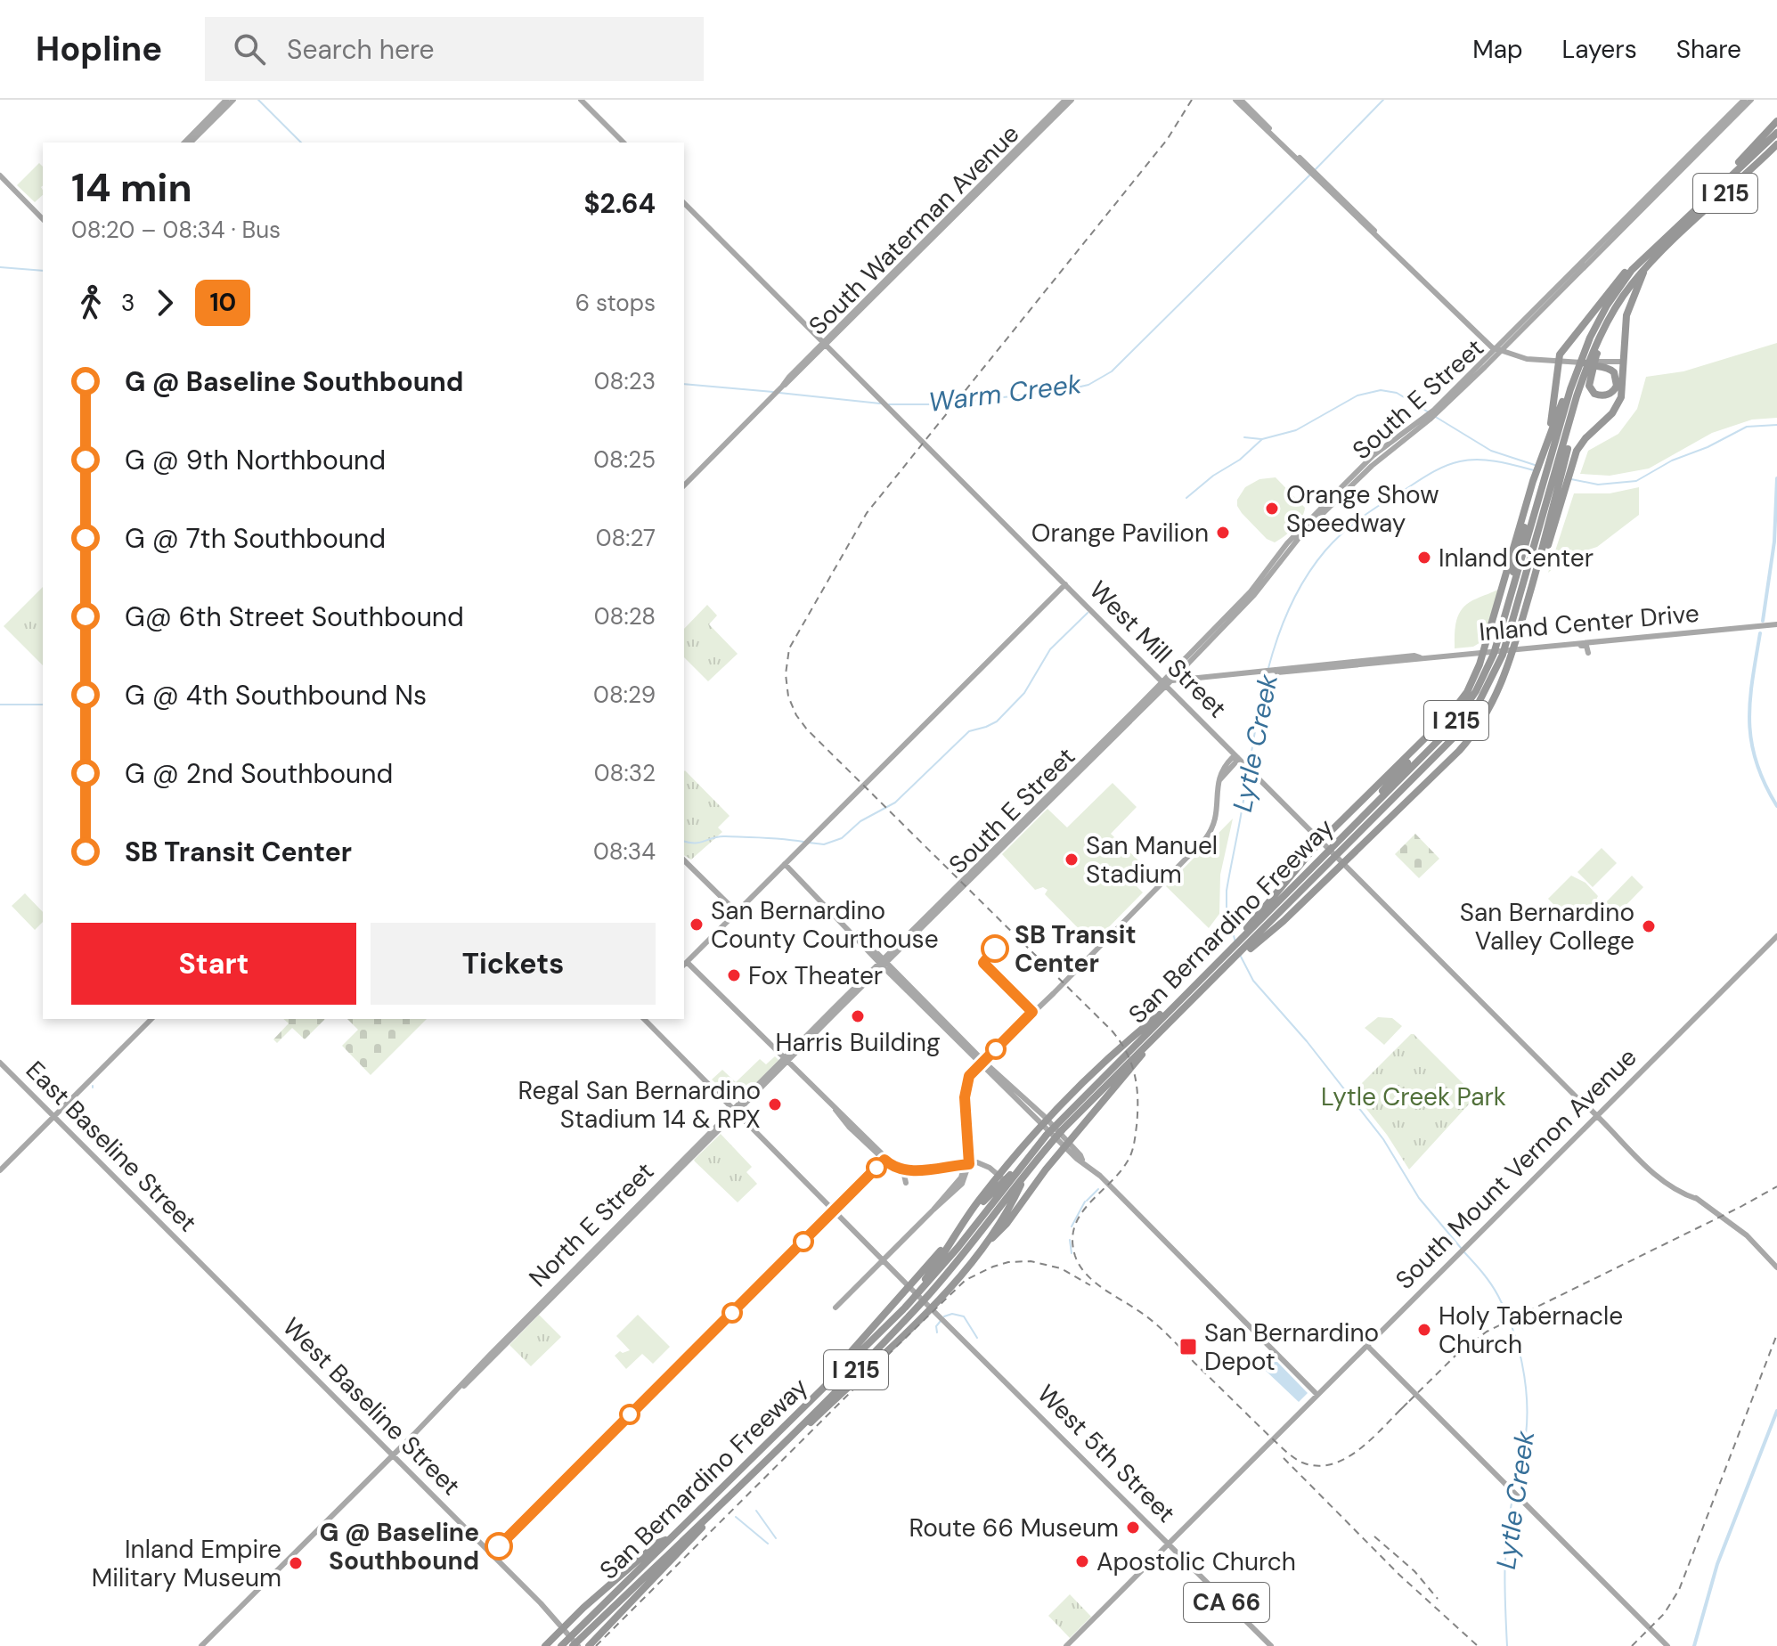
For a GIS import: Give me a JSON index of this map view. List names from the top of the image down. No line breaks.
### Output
{"streets":{"highway":["I 215","San Bernardino Freeway"],"main road":["South Waterman Avenue","South E Street","Inland Center Drive","West Mill Street","East Baseline Street","South Mount Vernon Avenue","North E Street","West Baseline Street","West 5th Street","CA 66"]},"crossings":[["I 215","San Bernardino Freeway"],["South Waterman Avenue","West Mill Street"],["South E Street","Inland Center Drive"],["South E Street","West Mill Street"],["South E Street","North E Street"],["Inland Center Drive","West Mill Street"],["West Mill Street","South Mount Vernon Avenue"],["San Bernardino Freeway","West Baseline Street"],["East Baseline Street","West Baseline Street"],["South Mount Vernon Avenue","West 5th Street"],["North E Street","West Baseline Street"],["North E Street","West 5th Street"]],"water":["Warm Creek","Lytle Creek"],"parks":["Lytle Creek Park"],"places":{"other":["Orange Show Speedway","Orange Pavilion","Inland Center","San Manuel Stadium","San Bernardino County Courthouse","San Bernardino Valley College","SB Transit Center","Fox Theater","Harris Building","Regal San Bernardino Stadium 14 & RPX","Holy Tabernacle Church","Route 66 Museum","G @ Baseline Southbound","Apostolic Church","Inland Empire Military Museum"],"transit":["San Bernardino Depot"]},"lines":["bus line 10"],"page":{"header":"Hopline","search":"Search here","nav":["Map","Layers","Share"],"heading":["14 min","08:20 – 08:34 · Bus","$2.64"],"legs":["3","10","6 stops"],"list":[{"name":"G @ Baseline Southbound","value":"08:23"},{"name":"G @ 9th Northbound","value":"08:25"},{"name":"G @ 7th Southbound","value":"08:27"},{"name":"G@ 6th Street Southbound","value":"08:28"},{"name":"G @ 4th Southbound Ns","value":"08:29"},{"name":"G @ 2nd Southbound","value":"08:32"},{"name":"SB Transit Center","value":"08:34"}],"buttons":["Start","Tickets"]}}
